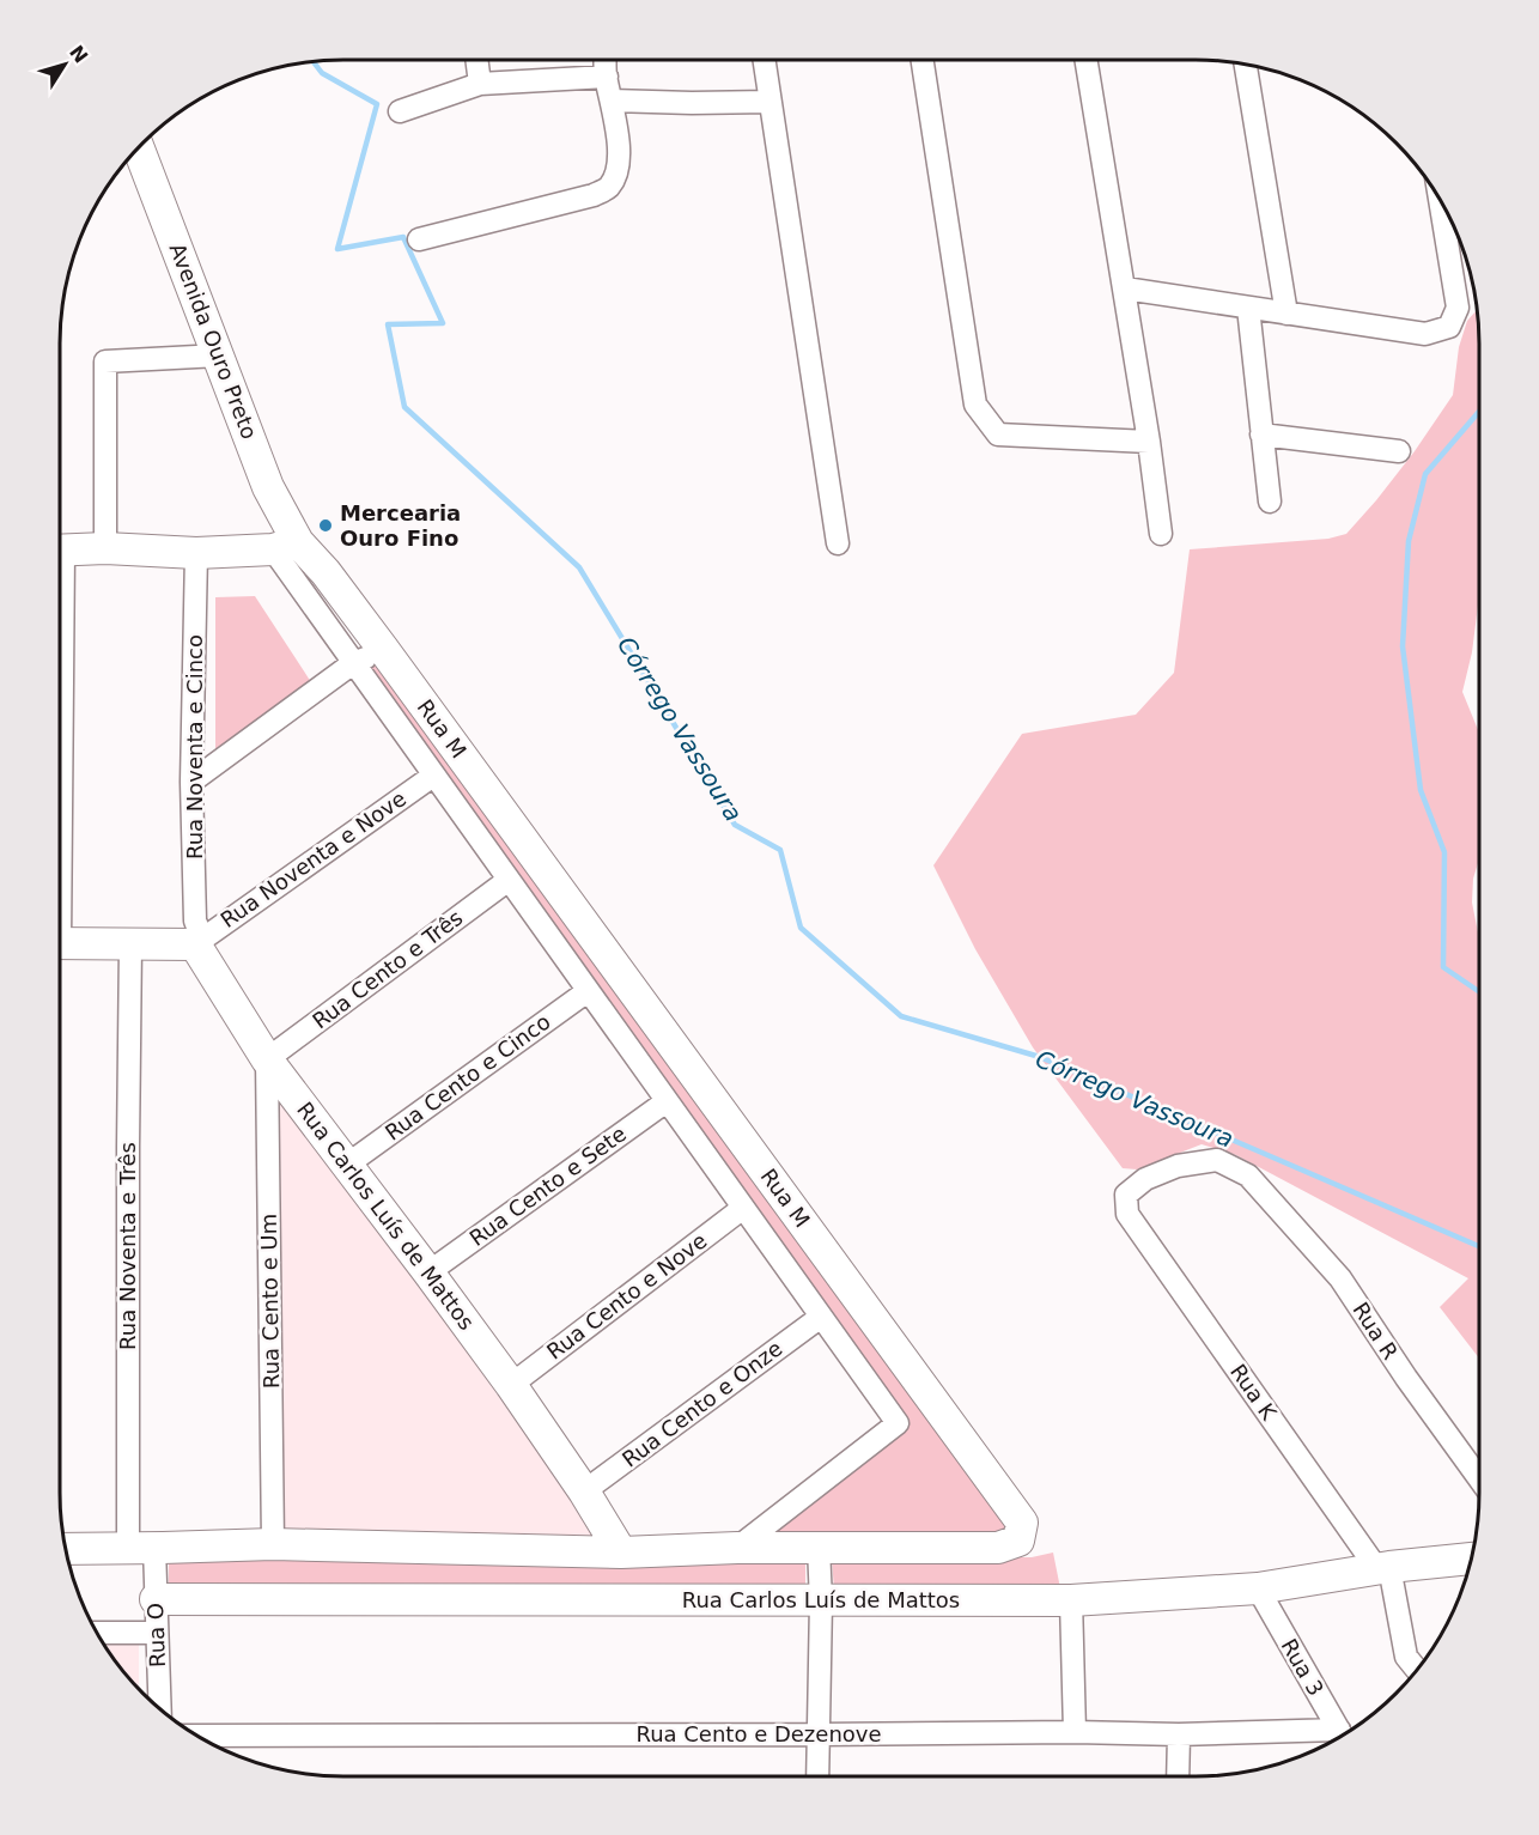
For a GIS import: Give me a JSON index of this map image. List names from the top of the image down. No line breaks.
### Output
{"streets":{"street":["Avenida Ouro Preto","Rua M","Rua Noventa e Cinco","Rua Noventa e Nove","Rua Cento e Três","Rua Cento e Cinco","Rua Cento e Sete","Rua Carlos Luís de Mattos","Rua Noventa e Três","Rua Cento e Nove","Rua Cento e Um","Rua R","Rua K","Rua Cento e Onze","Rua O","Rua 3","Rua Cento e Dezenove"]},"crossings":[["Avenida Ouro Preto","Rua M"],["Rua M","Rua Noventa e Nove"],["Rua M","Rua Cento e Três"],["Rua M","Rua Cento e Cinco"],["Rua M","Rua Cento e Sete"],["Rua M","Rua Carlos Luís de Mattos"],["Rua M","Rua Cento e Nove"],["Rua M","Rua Cento e Onze"],["Rua Noventa e Cinco","Rua Noventa e Nove"],["Rua Noventa e Cinco","Rua Carlos Luís de Mattos"],["Rua Noventa e Nove","Rua Carlos Luís de Mattos"],["Rua Cento e Três","Rua Carlos Luís de Mattos"],["Rua Cento e Três","Rua Cento e Um"],["Rua Cento e Cinco","Rua Carlos Luís de Mattos"],["Rua Cento e Sete","Rua Carlos Luís de Mattos"],["Rua Carlos Luís de Mattos","Rua Cento e Nove"],["Rua Carlos Luís de Mattos","Rua Cento e Um"],["Rua Carlos Luís de Mattos","Rua K"],["Rua Carlos Luís de Mattos","Rua Cento e Onze"],["Rua Carlos Luís de Mattos","Rua O"],["Rua Carlos Luís de Mattos","Rua 3"],["Rua Noventa e Três","Rua O"],["Rua R","Rua K"]],"water":["Córrego Vassoura"],"places":["Mercearia Ouro Fino"],"north":"top right"}
